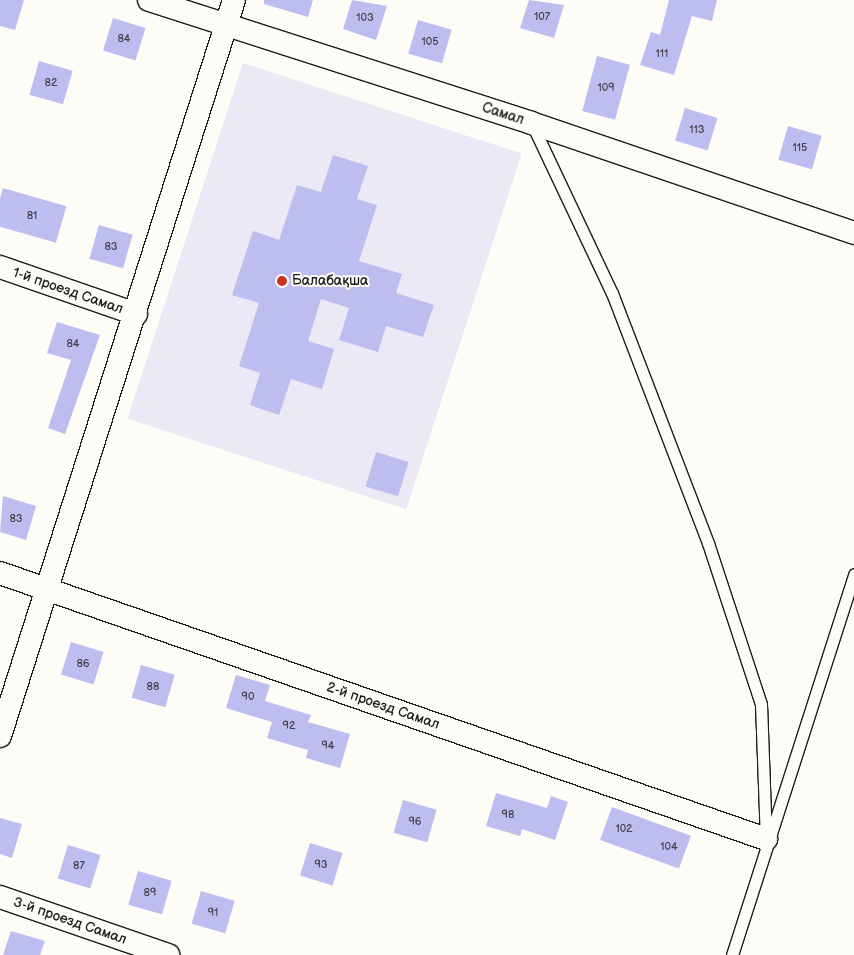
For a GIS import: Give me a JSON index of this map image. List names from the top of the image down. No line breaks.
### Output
{"streets":{"street":["Самал","1-й проезд Самал","2-й проезд Самал","3-й проезд Самал"]},"places":["Балабақша"],"house_numbers":["107","103","84","105","111","82","109","113","115","81","83","84","83","86","88","90","92","94","98","96","102","104","93","87","89","91"]}
